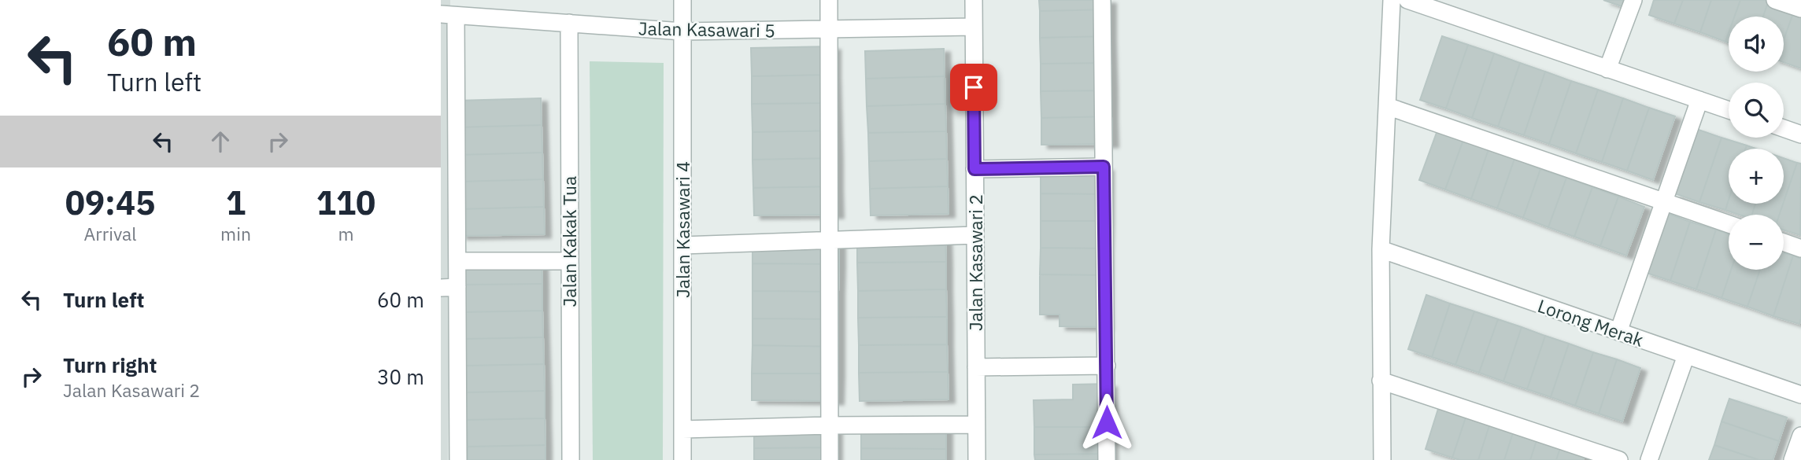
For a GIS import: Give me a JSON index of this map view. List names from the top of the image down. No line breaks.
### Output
{"streets":{"street":["Jalan Kasawari 5","Jalan Kasawari 4","Jalan Kakak Tua","Jalan Kasawari 2","Lorong Merak"]},"crossings":[["Jalan Kasawari 5","Jalan Kasawari 4"],["Jalan Kasawari 5","Jalan Kakak Tua"],["Jalan Kasawari 5","Jalan Kasawari 2"]],"page":{"turn":["60 m","Turn left"],"map_buttons":["+","−"],"eta":["09:45","Arrival","1","min","110","m"],"list":[{"name":"Turn left","value":"60 m"},{"name":"Turn right","note":"Jalan Kasawari 2","value":"30 m"}]}}
